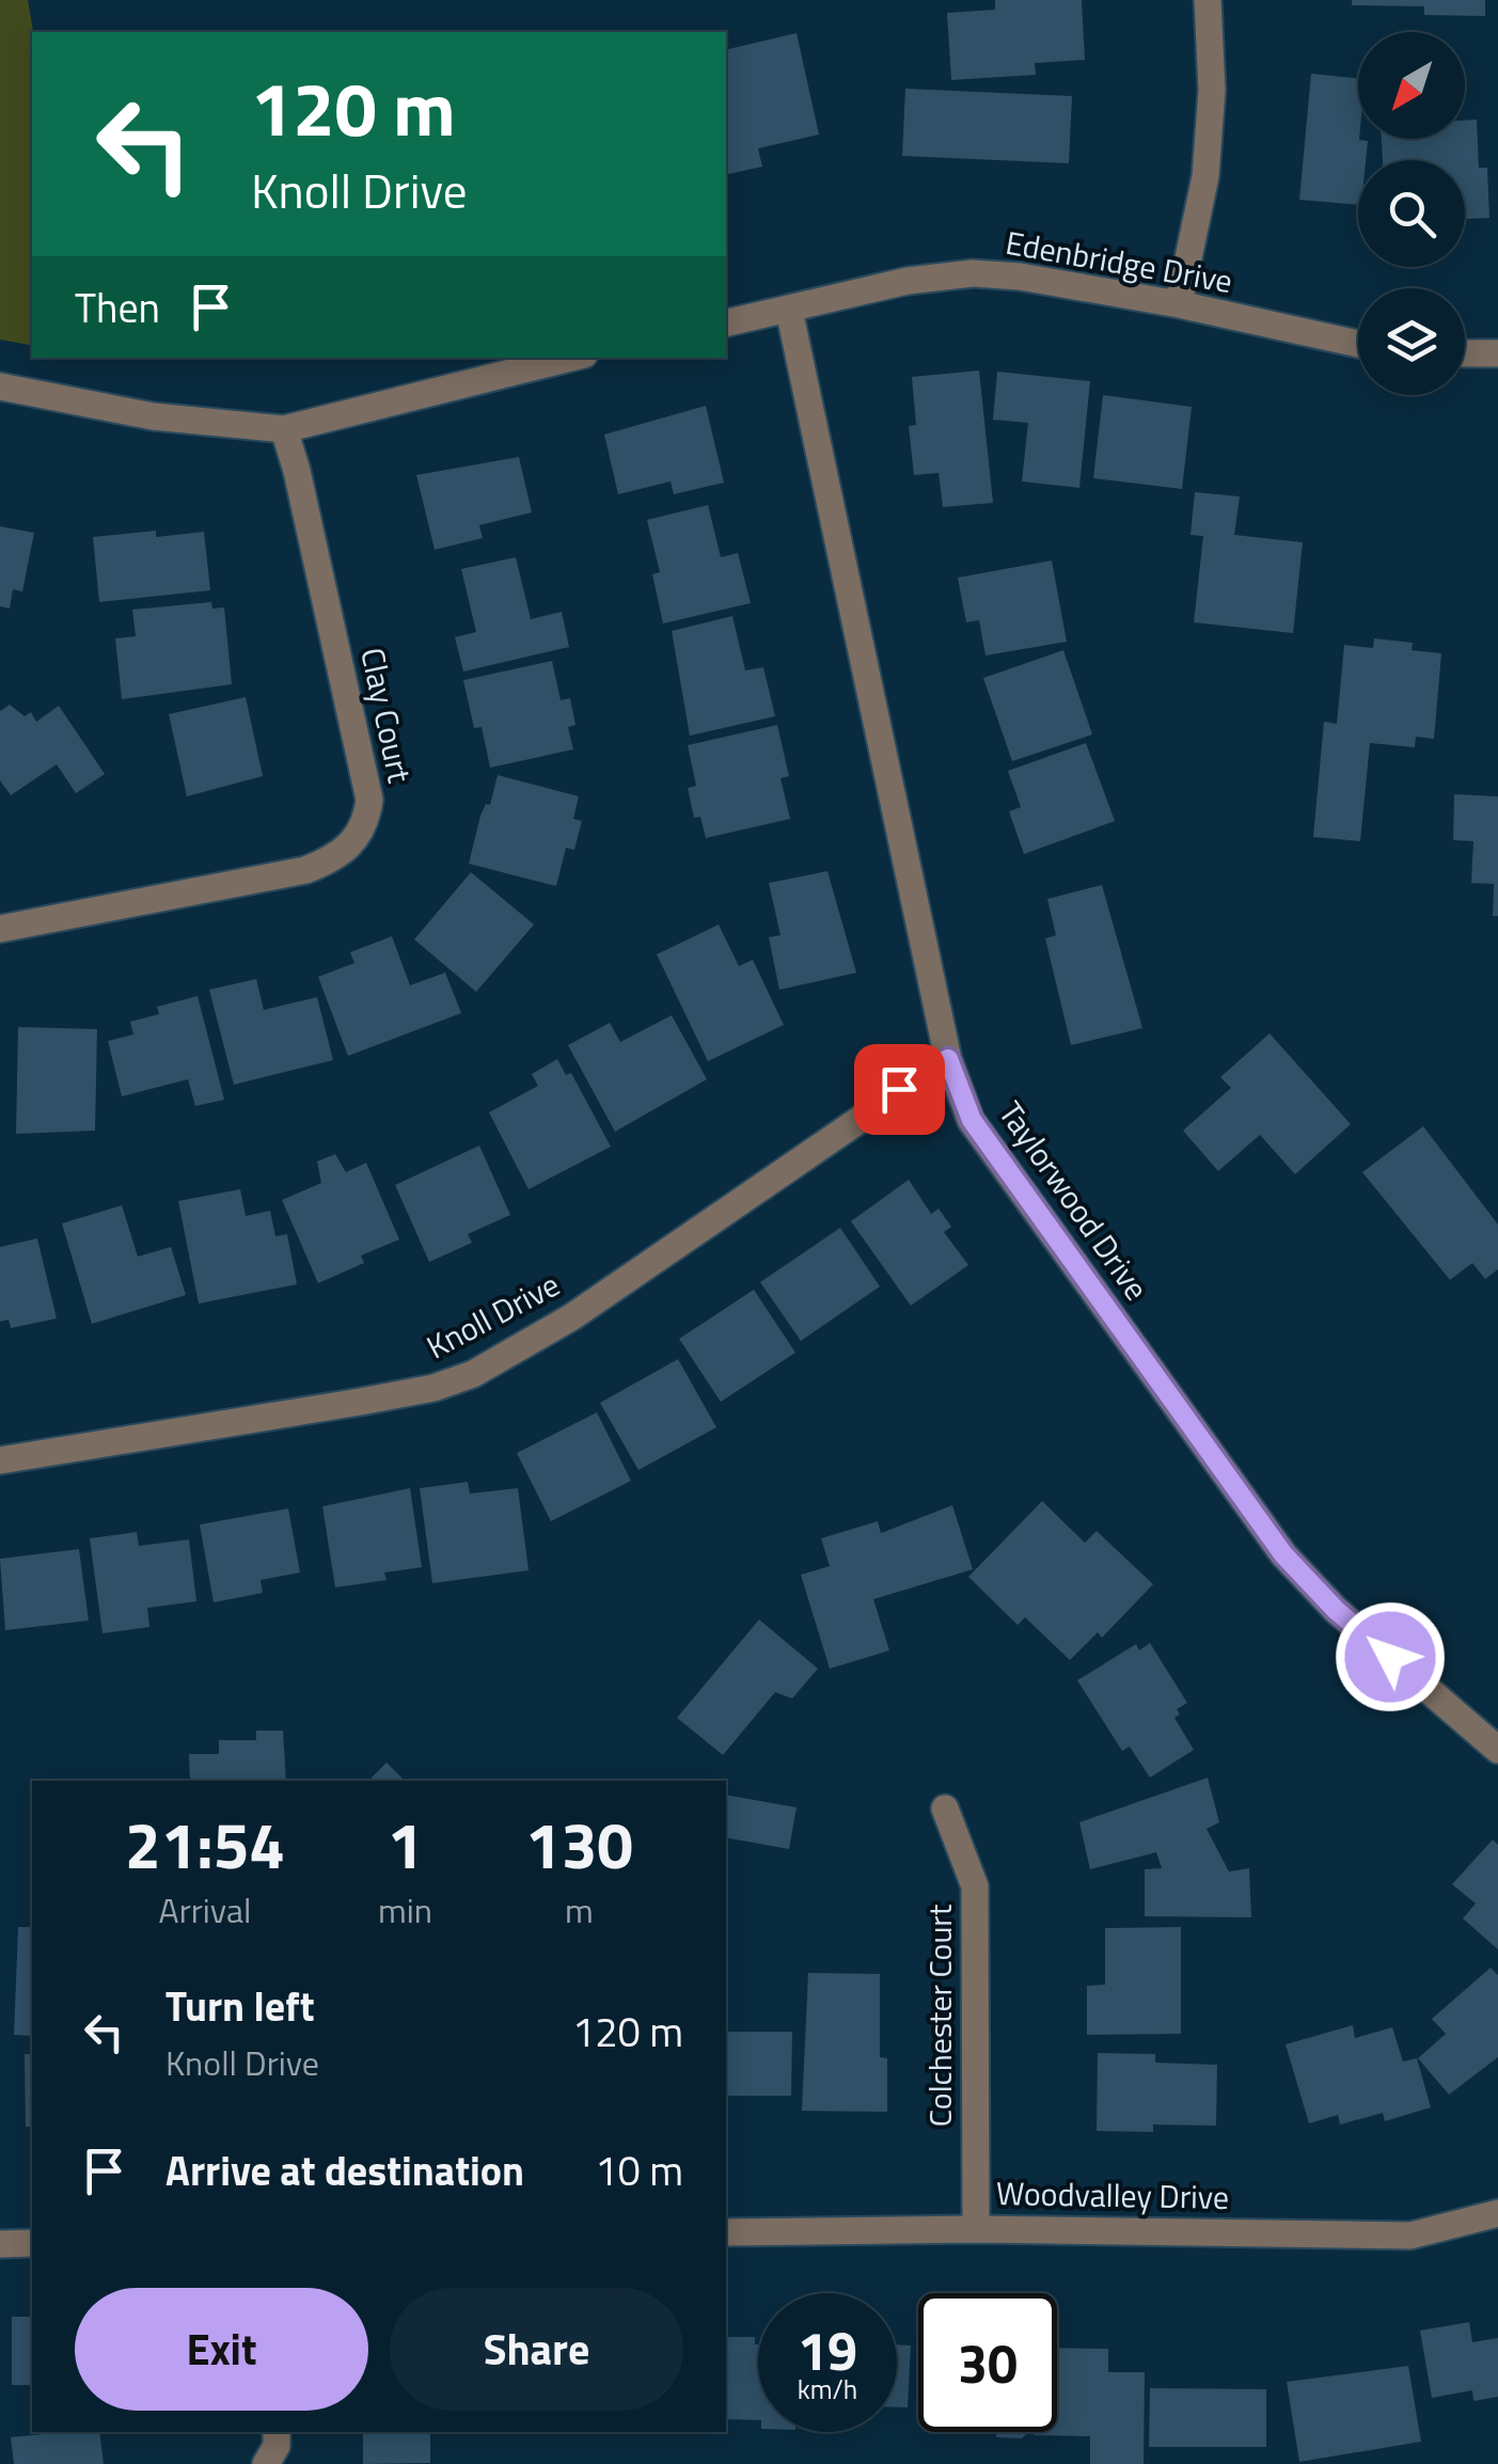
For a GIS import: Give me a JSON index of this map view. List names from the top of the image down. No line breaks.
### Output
{"streets":{"street":["Edenbridge Drive","Clay Court","Taylorwood Drive","Knoll Drive","Colchester Court","Woodvalley Drive"]},"crossings":[["Edenbridge Drive","Taylorwood Drive"],["Taylorwood Drive","Knoll Drive"],["Colchester Court","Woodvalley Drive"]],"north":"bottom left","page":{"turn":["120 m","Knoll Drive"],"then":"Then","eta":["21:54","Arrival","1","min","130","m"],"list":[{"name":"Turn left","note":"Knoll Drive","value":"120 m"},{"name":"Arrive at destination","value":"10 m"}],"buttons":["Exit","Share"],"speed":"19 km/h","limit":"30"}}
